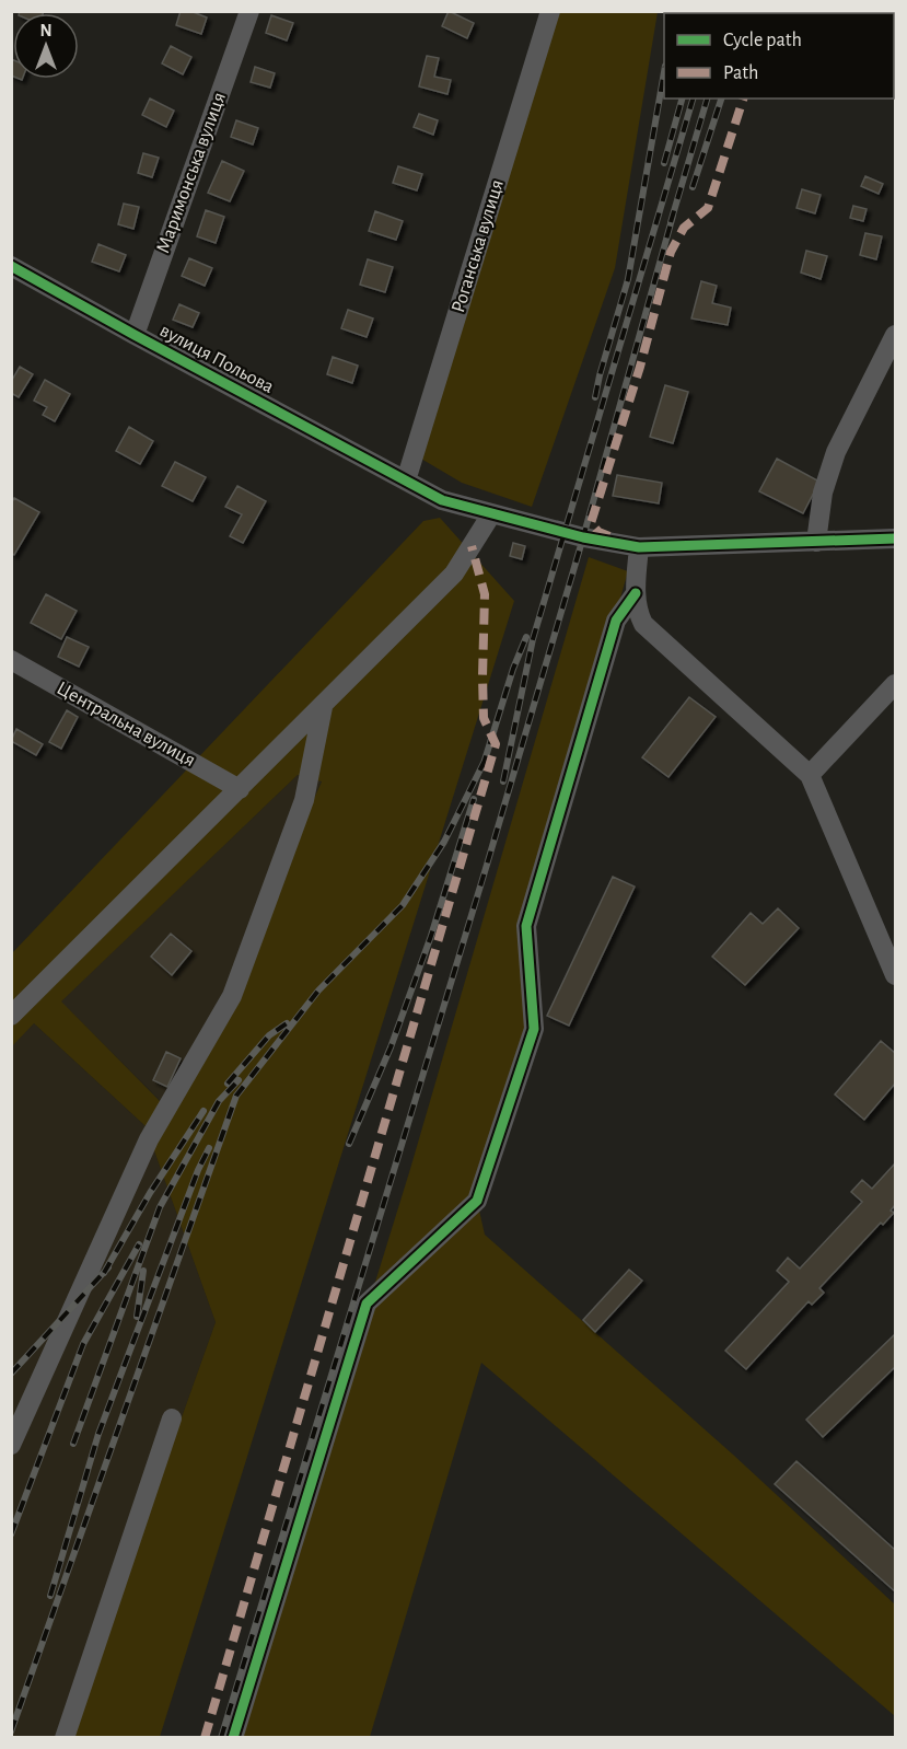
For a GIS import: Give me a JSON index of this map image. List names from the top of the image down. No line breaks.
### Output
{"streets":{"street":["Маримонська вулиця","Роганська вулиця","вулиця Польова","Центральна вулиця"]},"crossings":[["Маримонська вулиця","вулиця Польова"],["Роганська вулиця","вулиця Польова"]],"legend":["Cycle path","Path"],"north":"top"}
